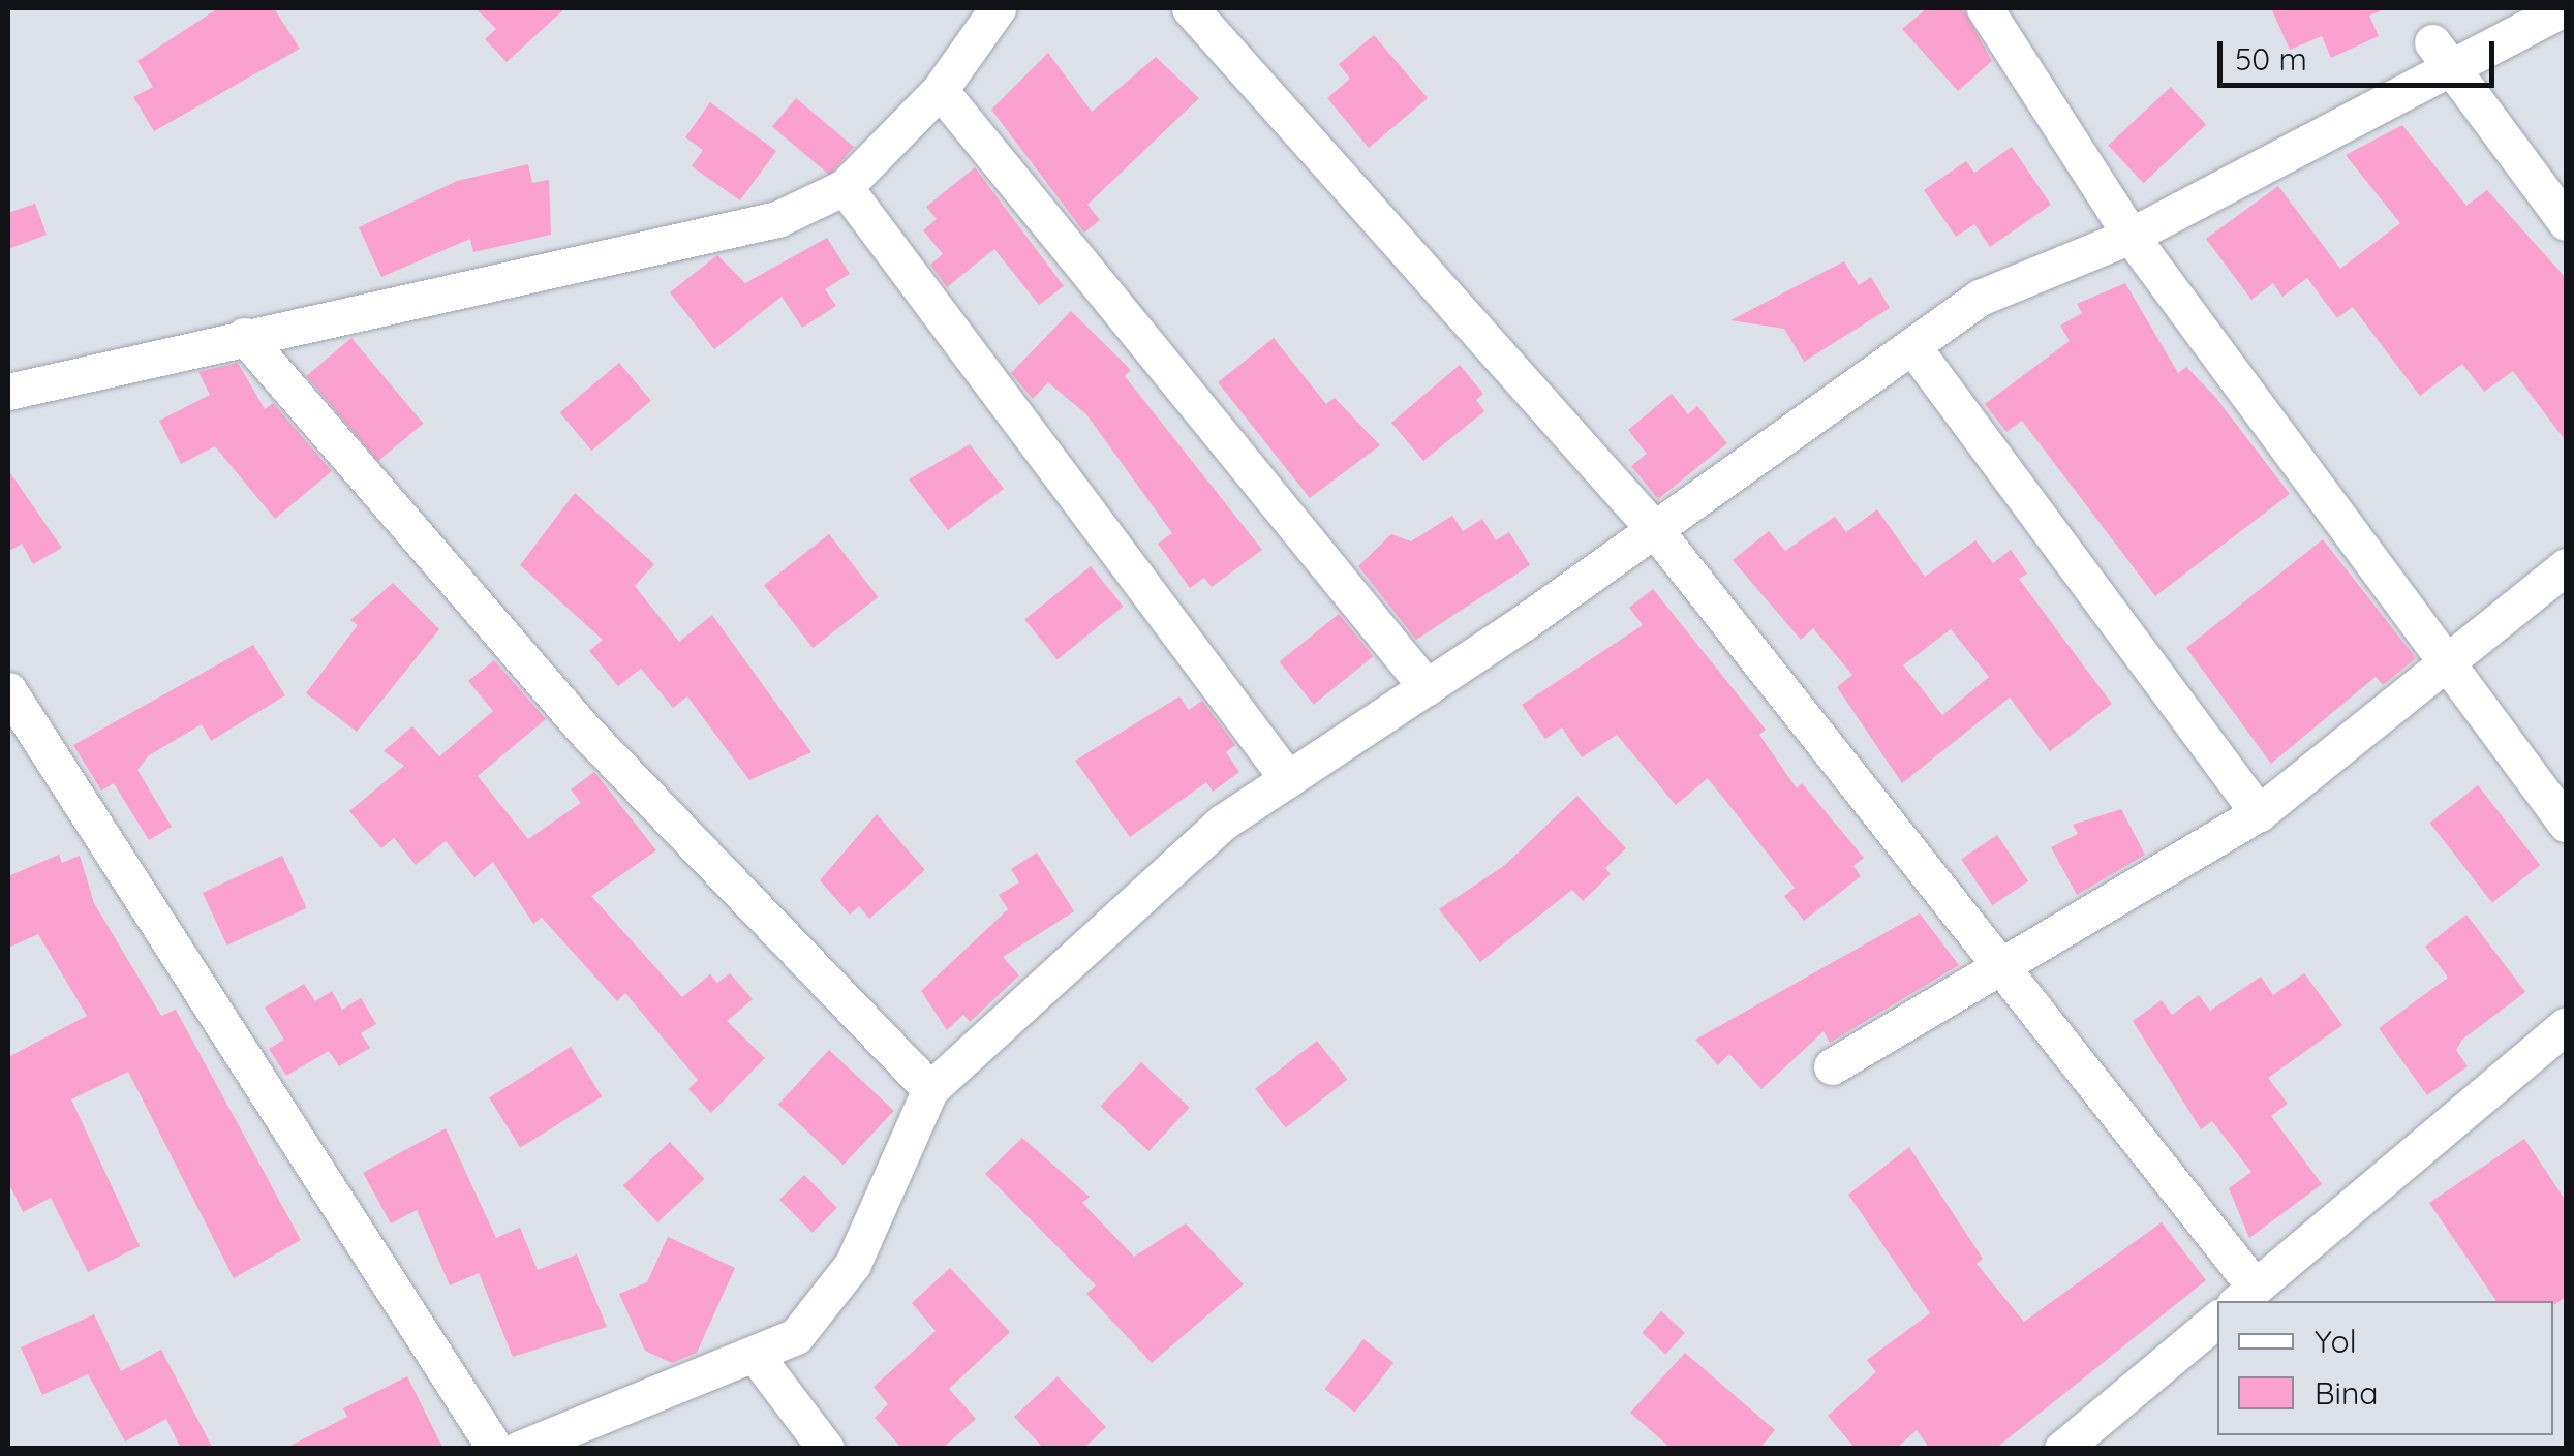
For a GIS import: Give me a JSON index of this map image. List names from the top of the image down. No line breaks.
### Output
{"legend":["Yol","Bina"],"scale_bar":"50 m"}
